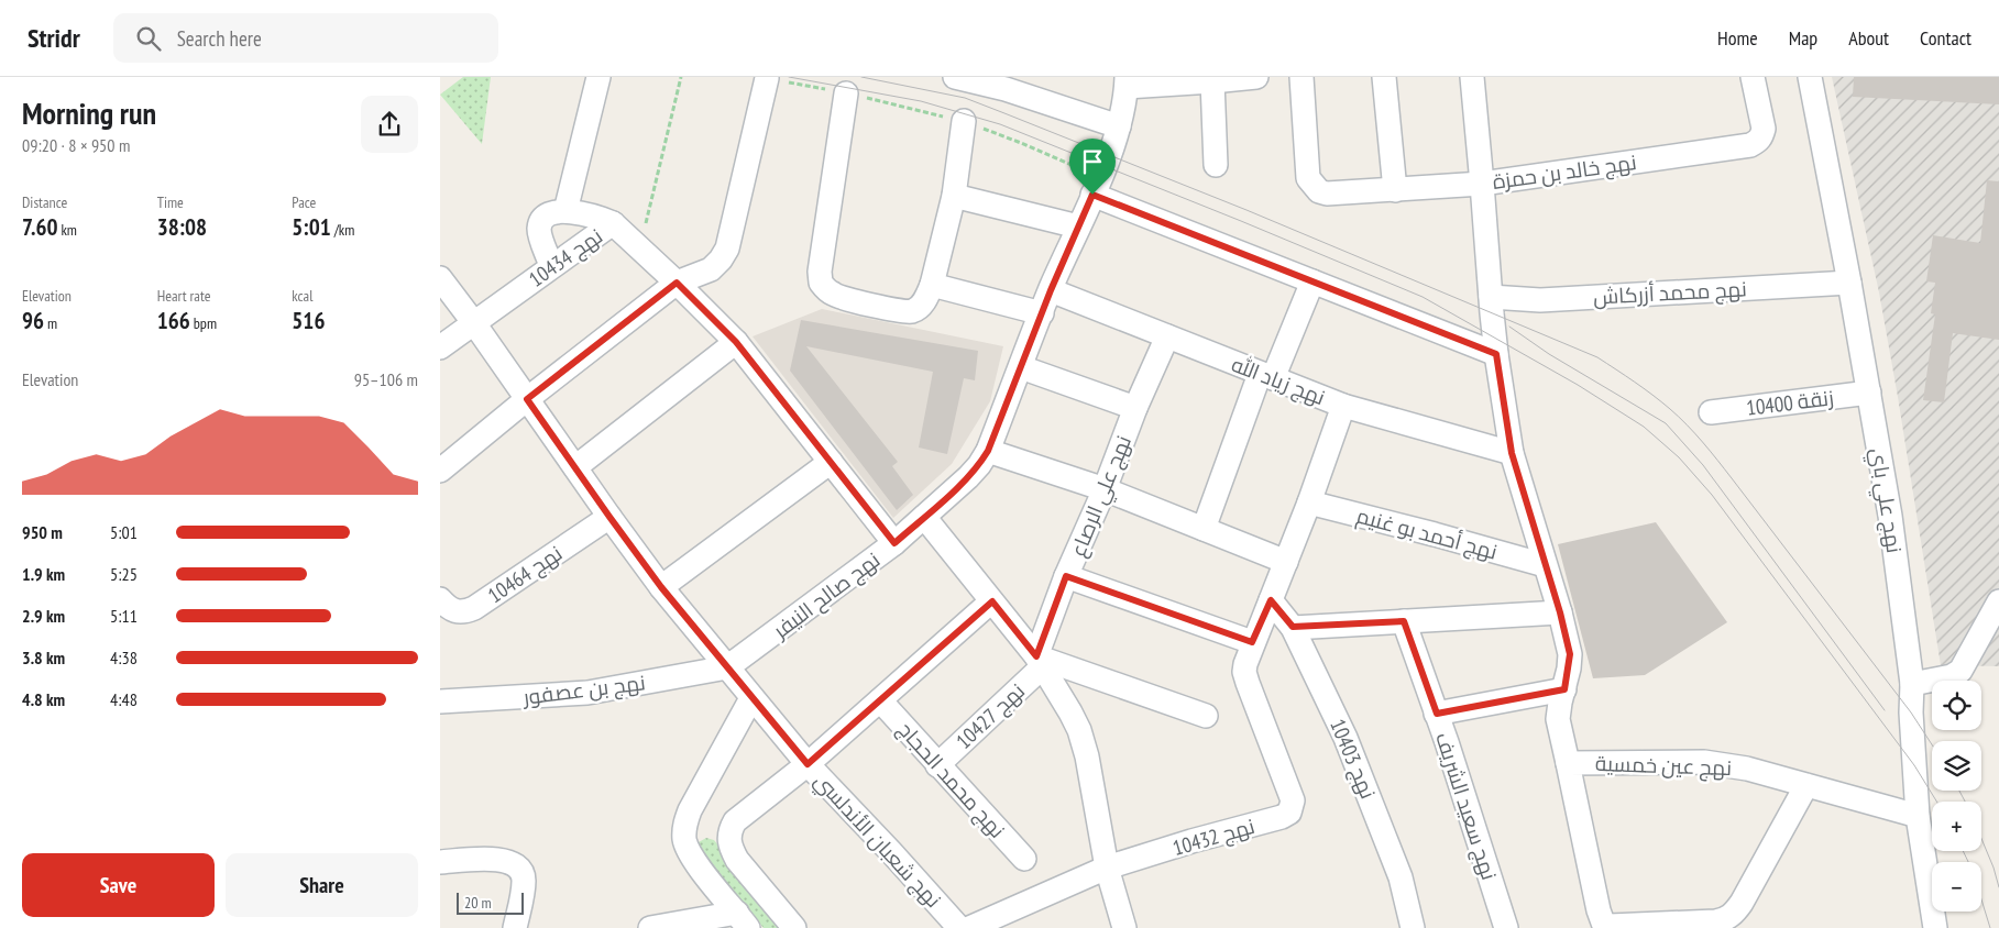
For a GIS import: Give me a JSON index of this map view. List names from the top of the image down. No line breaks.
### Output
{"streets":{"street":["نهج خالد بن حمزة","نهج 10434","نهج محمد أزركاش","نهج زياد الله","زنقة 10400","نهج علي الرصاع","نهج علي باي","نهج أحمد بو غنيم","نهج 10464","نهج صالح النيفر","نهج بن عصفور","نهج 10427","نهج 10403","نهج عين خمسية","نهج محمد الحجاج","نهج سعيد الشريف","نهج 10432","نهج شعبان الأندلسي"]},"crossings":[["نهج 10434","نهج صالح النيفر"],["نهج 10434","نهج شعبان الأندلسي"],["نهج محمد أزركاش","نهج علي باي"],["نهج زياد الله","نهج علي الرصاع"],["نهج زياد الله","نهج صالح النيفر"],["زنقة 10400","نهج علي باي"],["نهج علي الرصاع","نهج 10427"],["نهج علي باي","نهج عين خمسية"],["نهج 10464","نهج شعبان الأندلسي"],["نهج صالح النيفر","نهج بن عصفور"],["نهج صالح النيفر","نهج شعبان الأندلسي"],["نهج بن عصفور","نهج شعبان الأندلسي"],["نهج 10427","نهج محمد الحجاج"]],"scale_bar":"20 m","page":{"header":"Stridr","search":"Search here","nav":["Home","Map","About","Contact"],"heading":["Morning run","09:20 · 8 × 950 m"],"stats":[["Distance","7.60 km"],["Time","38:08"],["Pace","5:01 /km"],["Elevation","96 m"],["Heart rate","166 bpm"],["kcal","516"]],"chart":["Elevation","95–106 m"],"list":[{"name":"950 m","note":"5:01"},{"name":"1.9 km","note":"5:25"},{"name":"2.9 km","note":"5:11"},{"name":"3.8 km","note":"4:38"},{"name":"4.8 km","note":"4:48"}],"map_buttons":["+","−"],"buttons":["Save","Share"],"scale":"20 m"}}
